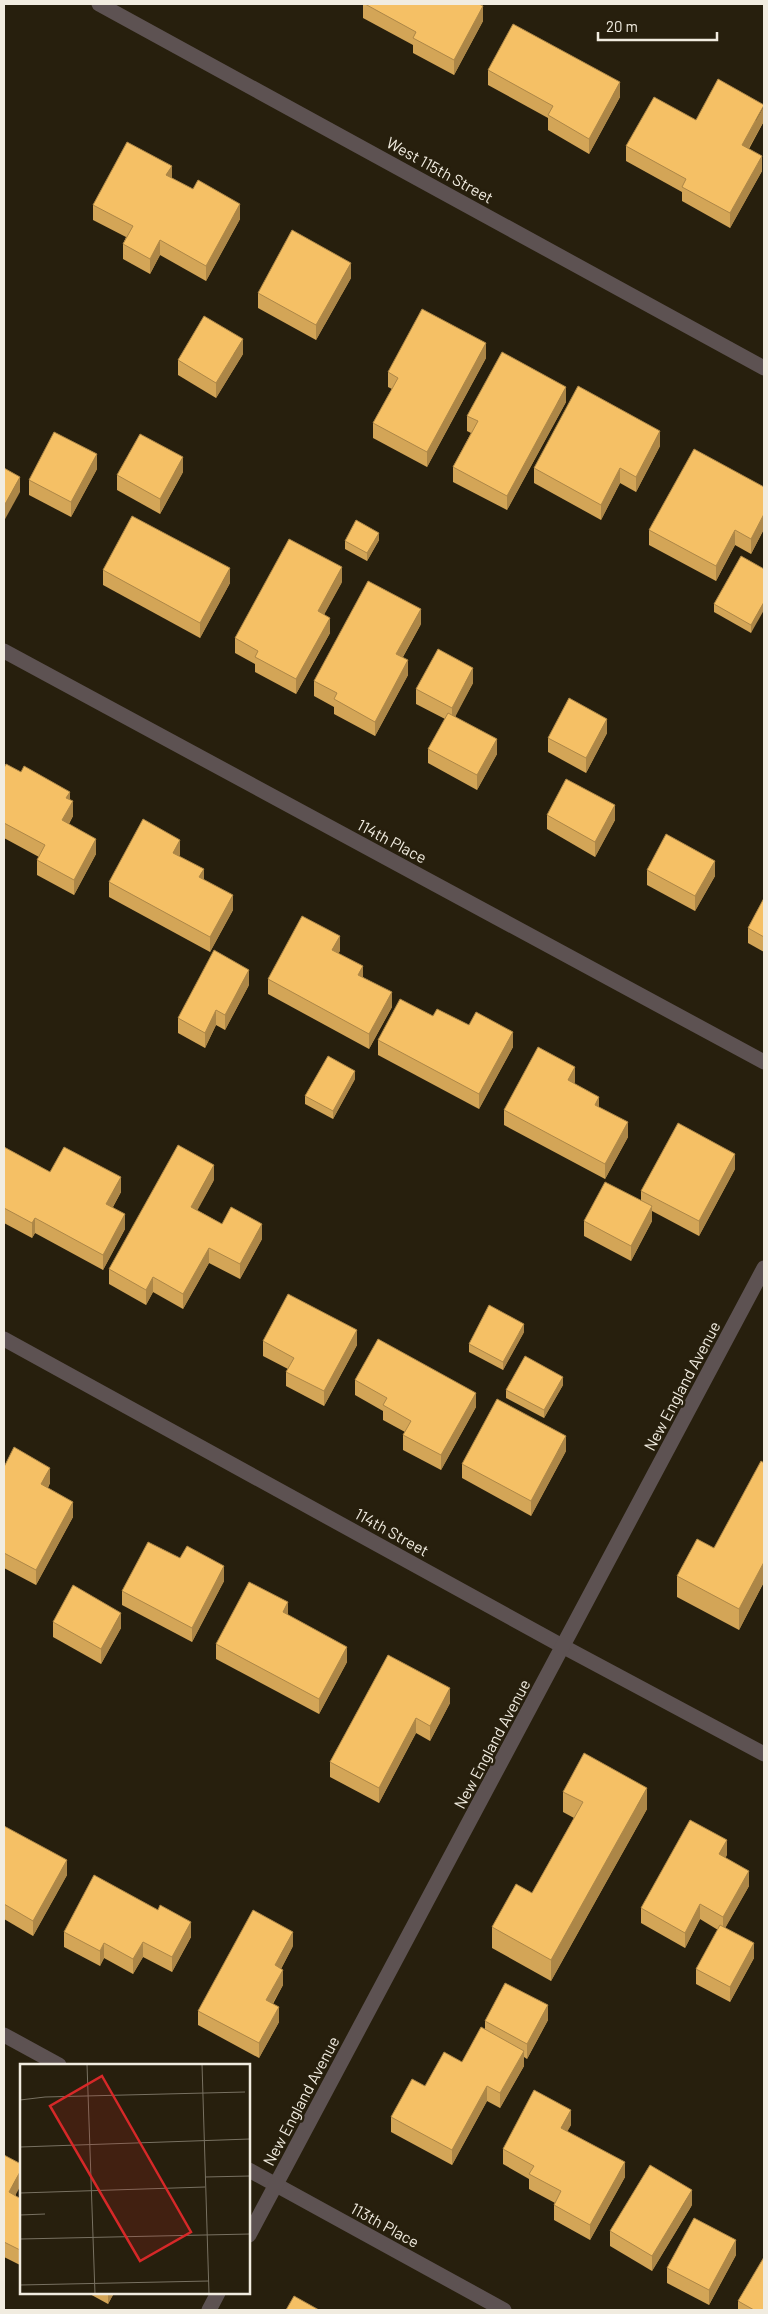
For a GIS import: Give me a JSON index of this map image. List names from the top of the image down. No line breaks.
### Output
{"streets":{"street":["West 115th Street","114th Place","New England Avenue","114th Street","113th Place"]},"crossings":[["New England Avenue","114th Street"],["New England Avenue","113th Place"]],"scale_bar":"20 m"}
